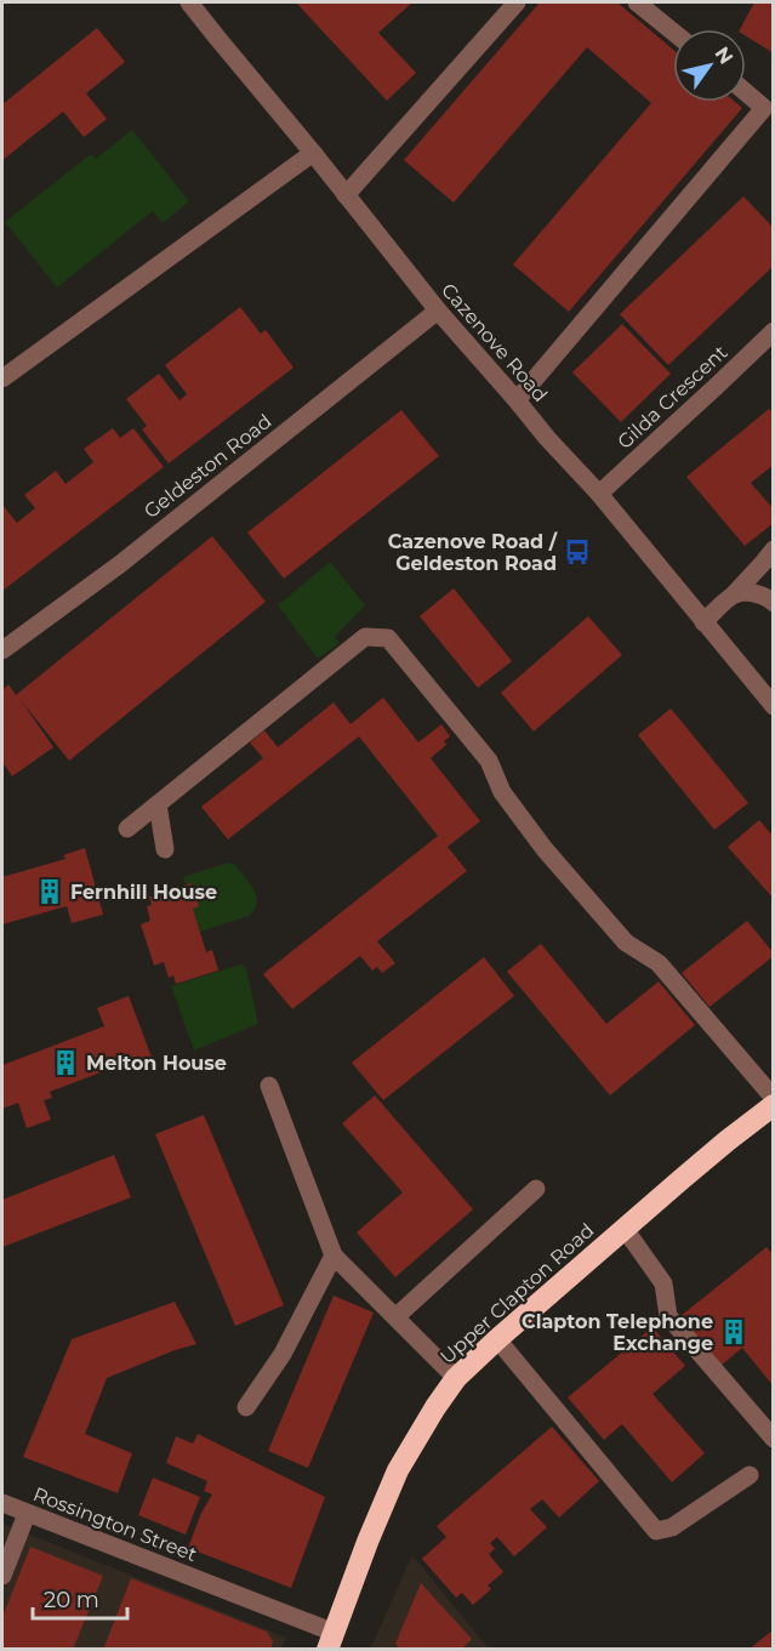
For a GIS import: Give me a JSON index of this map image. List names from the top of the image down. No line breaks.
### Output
{"streets":{"highway":["Upper Clapton Road"],"street":["Cazenove Road","Gilda Crescent","Geldeston Road","Rossington Street"]},"crossings":[["Cazenove Road","Gilda Crescent"],["Cazenove Road","Geldeston Road"],["Upper Clapton Road","Rossington Street"]],"places":{"bus stop":["Cazenove Road / Geldeston Road"],"building":["Fernhill House","Melton House","Clapton Telephone Exchange"]},"scale_bar":"20 m","north":"top right"}
